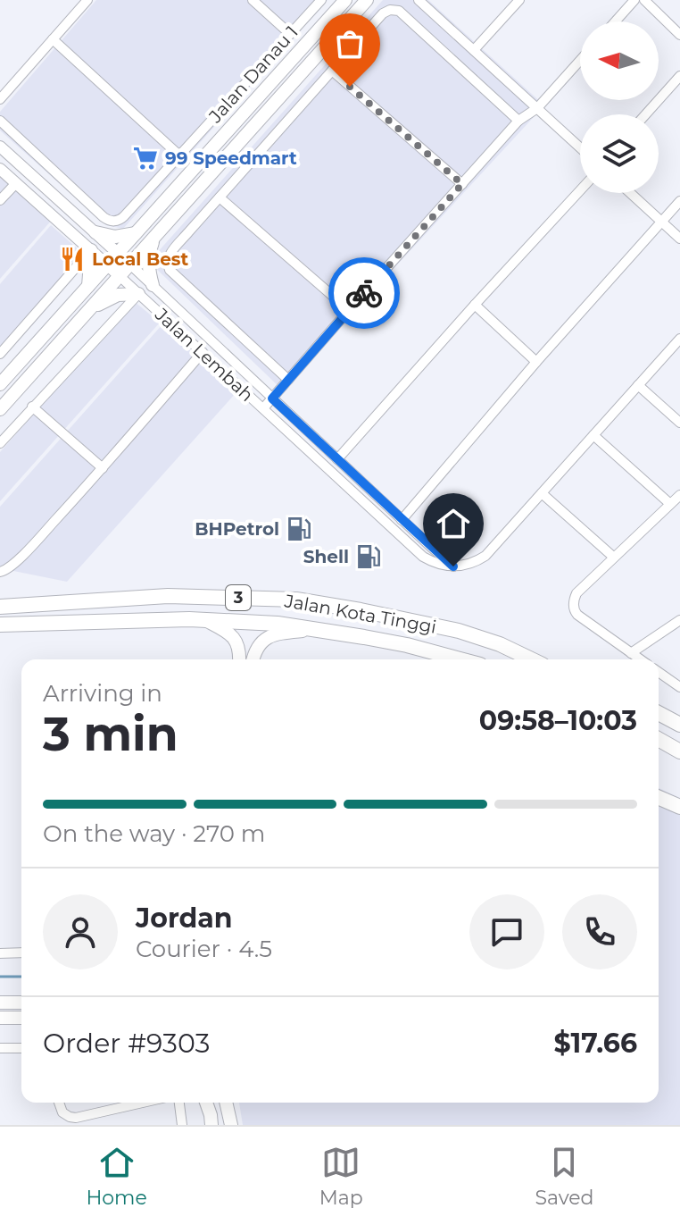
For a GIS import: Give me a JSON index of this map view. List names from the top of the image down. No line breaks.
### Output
{"streets":{"highway":["3","Jalan Kota Tinggi"],"street":["Jalan Danau 1","Jalan Lembah"]},"places":{"supermarket":["99 Speedmart"],"restaurant":["Local Best"],"fuel station":["BHPetrol","Shell"]},"north":"left","page":{"heading":["3 min","Arriving in","09:58–10:03"],"panel":["Jordan","Courier · 4.5","Order #9303","$17.66"],"bar":"On the way · 270 m","tabs":["Home","Map","Saved"]}}
